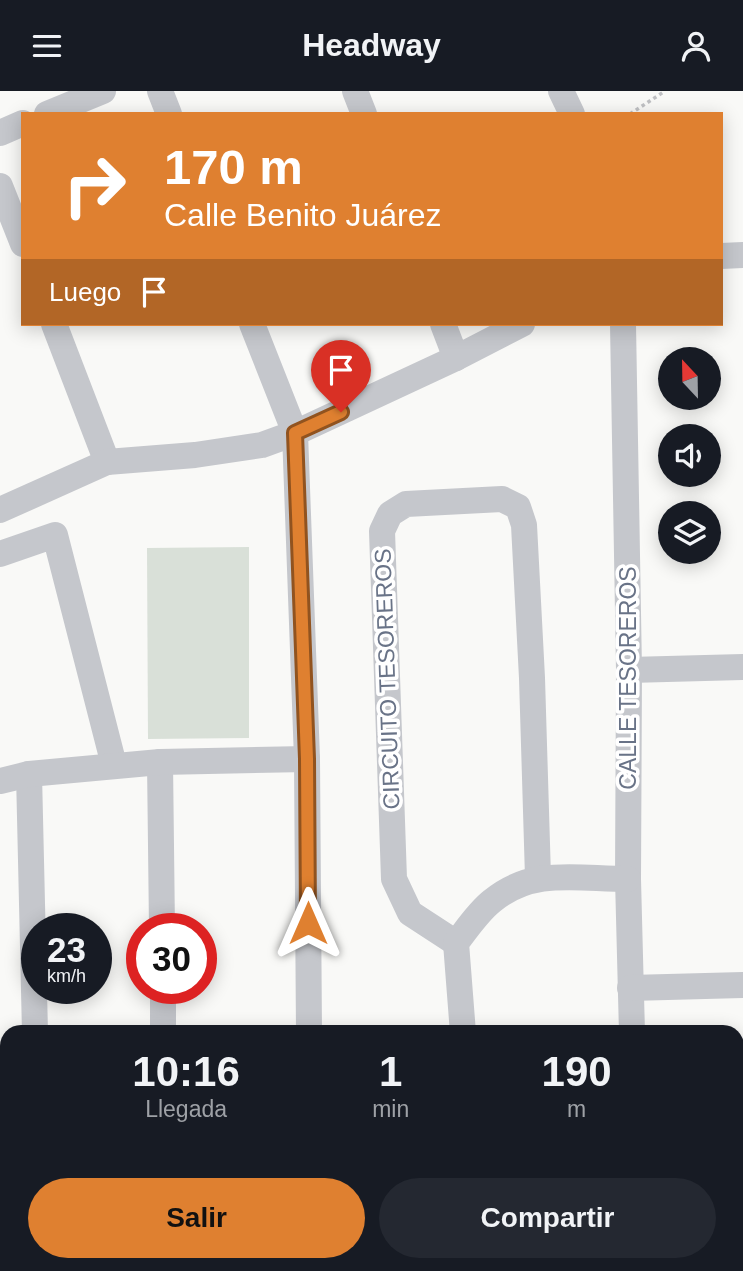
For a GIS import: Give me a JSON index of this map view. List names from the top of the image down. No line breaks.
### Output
{"streets":{"street":["CALLE TESOREROS","CIRCUITO TESOREROS"]},"north":"top","page":{"header":"Headway","turn":["170 m","Calle Benito Juárez"],"then":"Luego","speed":"23 km/h","limit":"30","eta":["10:16","Llegada","1","min","190","m"],"buttons":["Salir","Compartir"]}}
